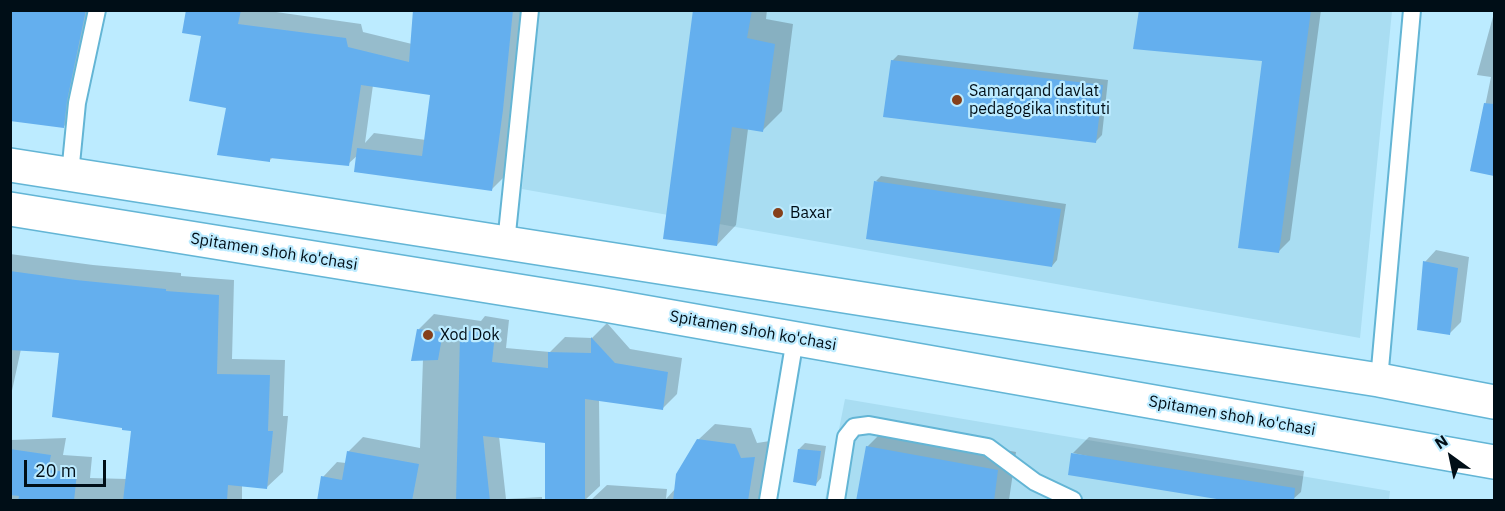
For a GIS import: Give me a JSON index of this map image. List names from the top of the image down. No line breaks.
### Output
{"streets":{"main road":["Spitamen shoh ko'chasi"]},"places":["Samarqand davlat pedagogika instituti","Baxar","Xod Dok"],"scale_bar":"20 m","north":"top left"}
